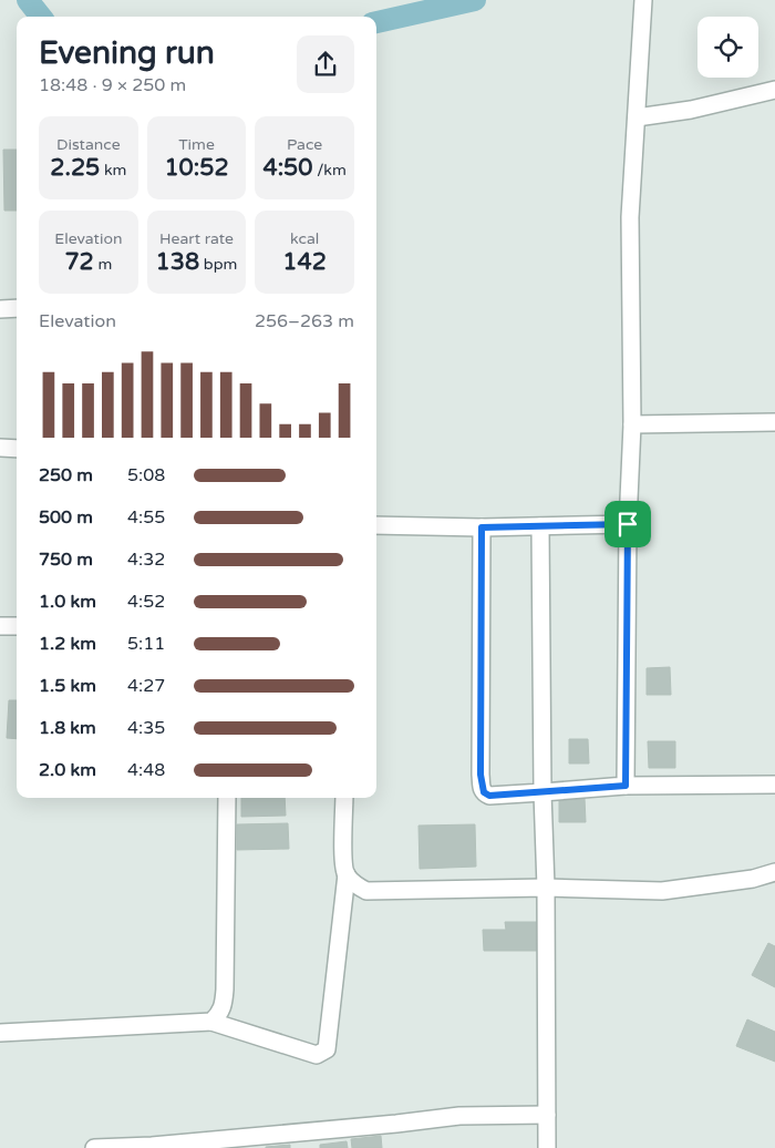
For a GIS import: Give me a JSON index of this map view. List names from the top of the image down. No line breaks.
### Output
{"page":{"heading":["Evening run","18:48 · 9 × 250 m"],"stats":[["Distance","2.25 km"],["Time","10:52"],["Pace","4:50 /km"],["Elevation","72 m"],["Heart rate","138 bpm"],["kcal","142"]],"chart":["Elevation","256–263 m"],"list":[{"name":"250 m","note":"5:08"},{"name":"500 m","note":"4:55"},{"name":"750 m","note":"4:32"},{"name":"1.0 km","note":"4:52"},{"name":"1.2 km","note":"5:11"},{"name":"1.5 km","note":"4:27"},{"name":"1.8 km","note":"4:35"},{"name":"2.0 km","note":"4:48"}]}}
